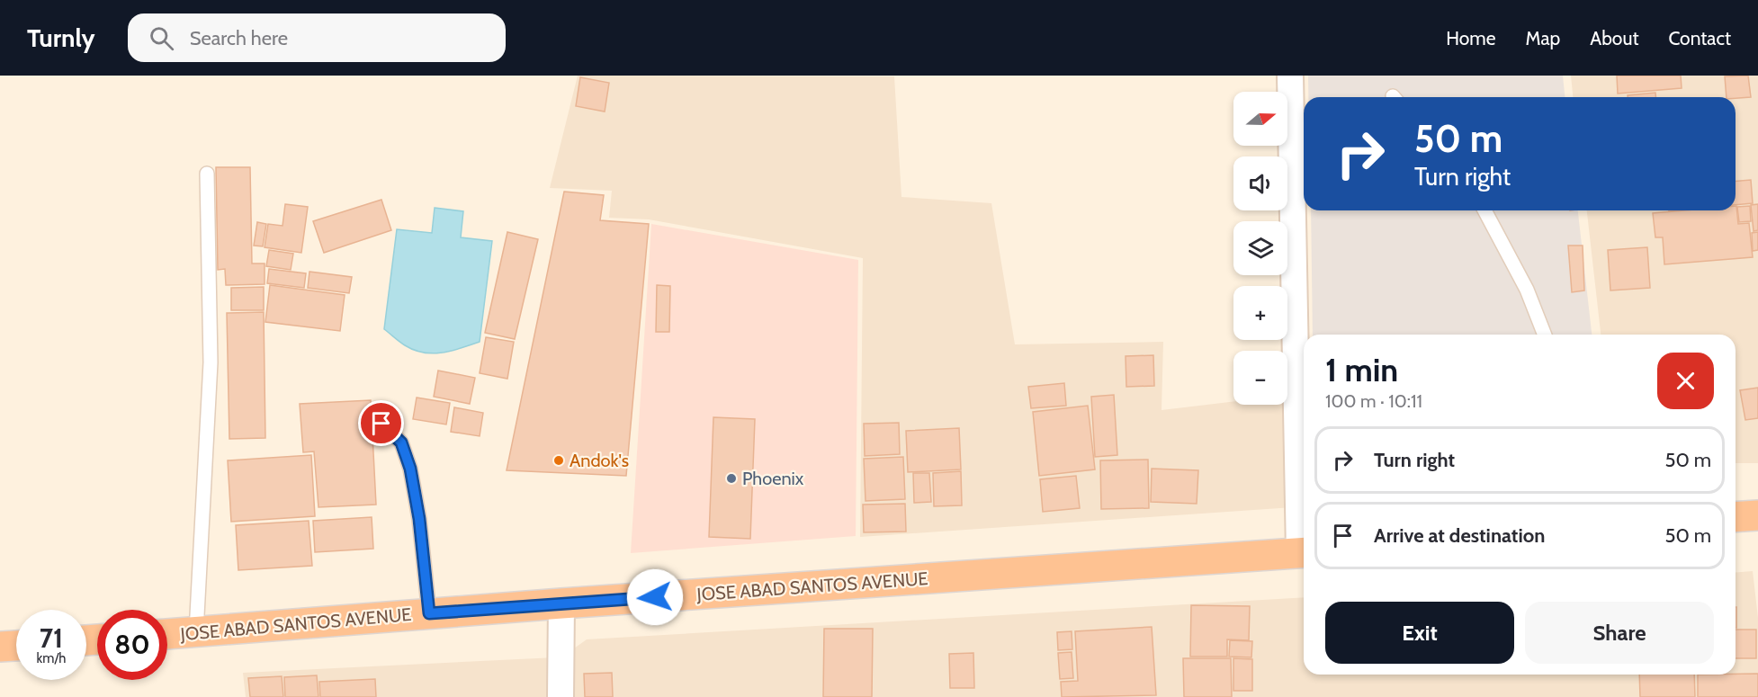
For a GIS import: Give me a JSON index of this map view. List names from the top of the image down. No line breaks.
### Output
{"streets":{"highway":["JOSE ABAD SANTOS AVENUE"]},"places":["Andok's","Phoenix"],"north":"right","page":{"header":"Turnly","search":"Search here","nav":["Home","Map","About","Contact"],"map_buttons":["+","−"],"turn":["50 m","Turn right"],"heading":["1 min","100 m · 10:11"],"list":[{"name":"Turn right","value":"50 m"},{"name":"Arrive at destination","value":"50 m"}],"buttons":["Exit","Share"],"speed":"71 km/h","limit":"80"}}
